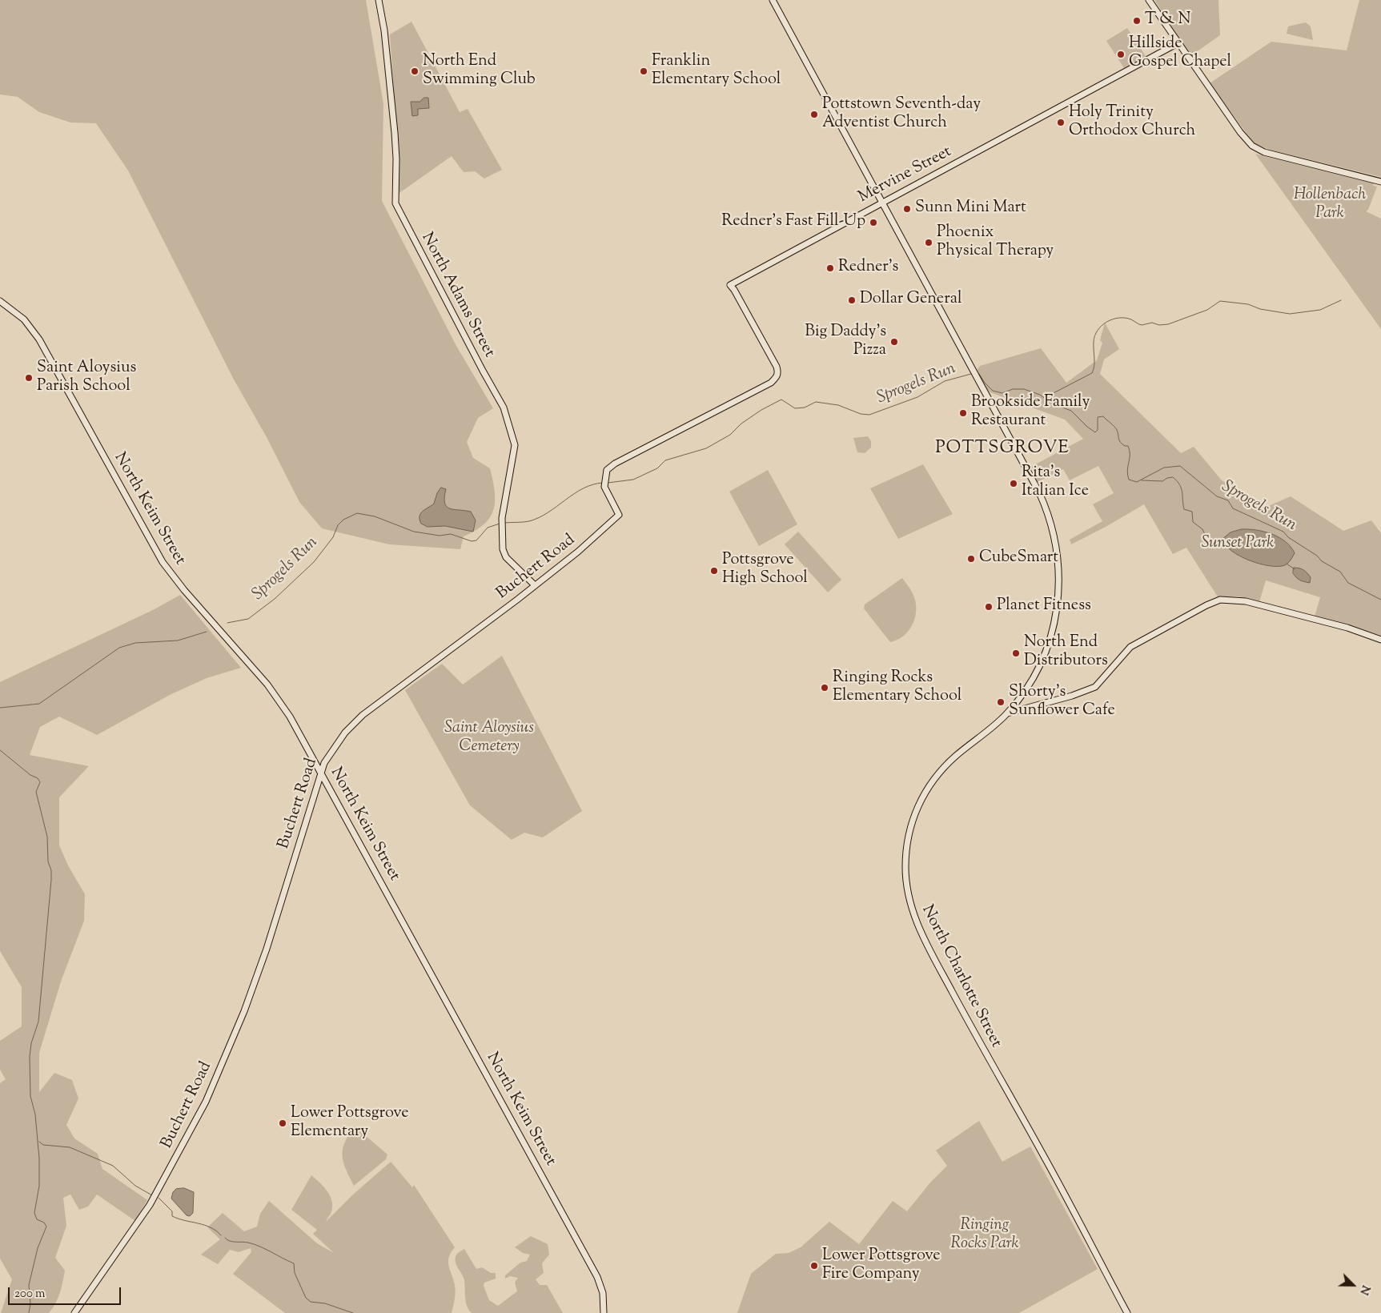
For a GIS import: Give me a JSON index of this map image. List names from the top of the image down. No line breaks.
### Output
{"streets":{"street":["Mervine Street","North Adams Street","North Keim Street","Buchert Road","North Charlotte Street"]},"crossings":[["Mervine Street","Buchert Road"],["Mervine Street","North Charlotte Street"],["North Adams Street","Buchert Road"],["North Keim Street","Buchert Road"]],"districts":["POTTSGROVE"],"water":["Sprogels Run"],"parks":["Hollenbach Park","Sunset Park","Saint Aloysius Cemetery","Ringing Rocks Park"],"places":["T & N","Hillside Gospel Chapel","North End Swimming Club","Franklin Elementary School","Pottstown Seventh-day Adventist Church","Holy Trinity Orthodox Church","Sunn Mini Mart","Redner's Fast Fill-Up","Phoenix Physical Therapy","Redner's","Dollar General","Big Daddy's Pizza","Saint Aloysius Parish School","Brookside Family Restaurant","Rita's Italian Ice","CubeSmart","Pottsgrove High School","Planet Fitness","North End Distributors","Ringing Rocks Elementary School","Shorty's Sunflower Cafe","Lower Pottsgrove Elementary","Lower Pottsgrove Fire Company"],"scale_bar":"200 m","north":"bottom right"}
